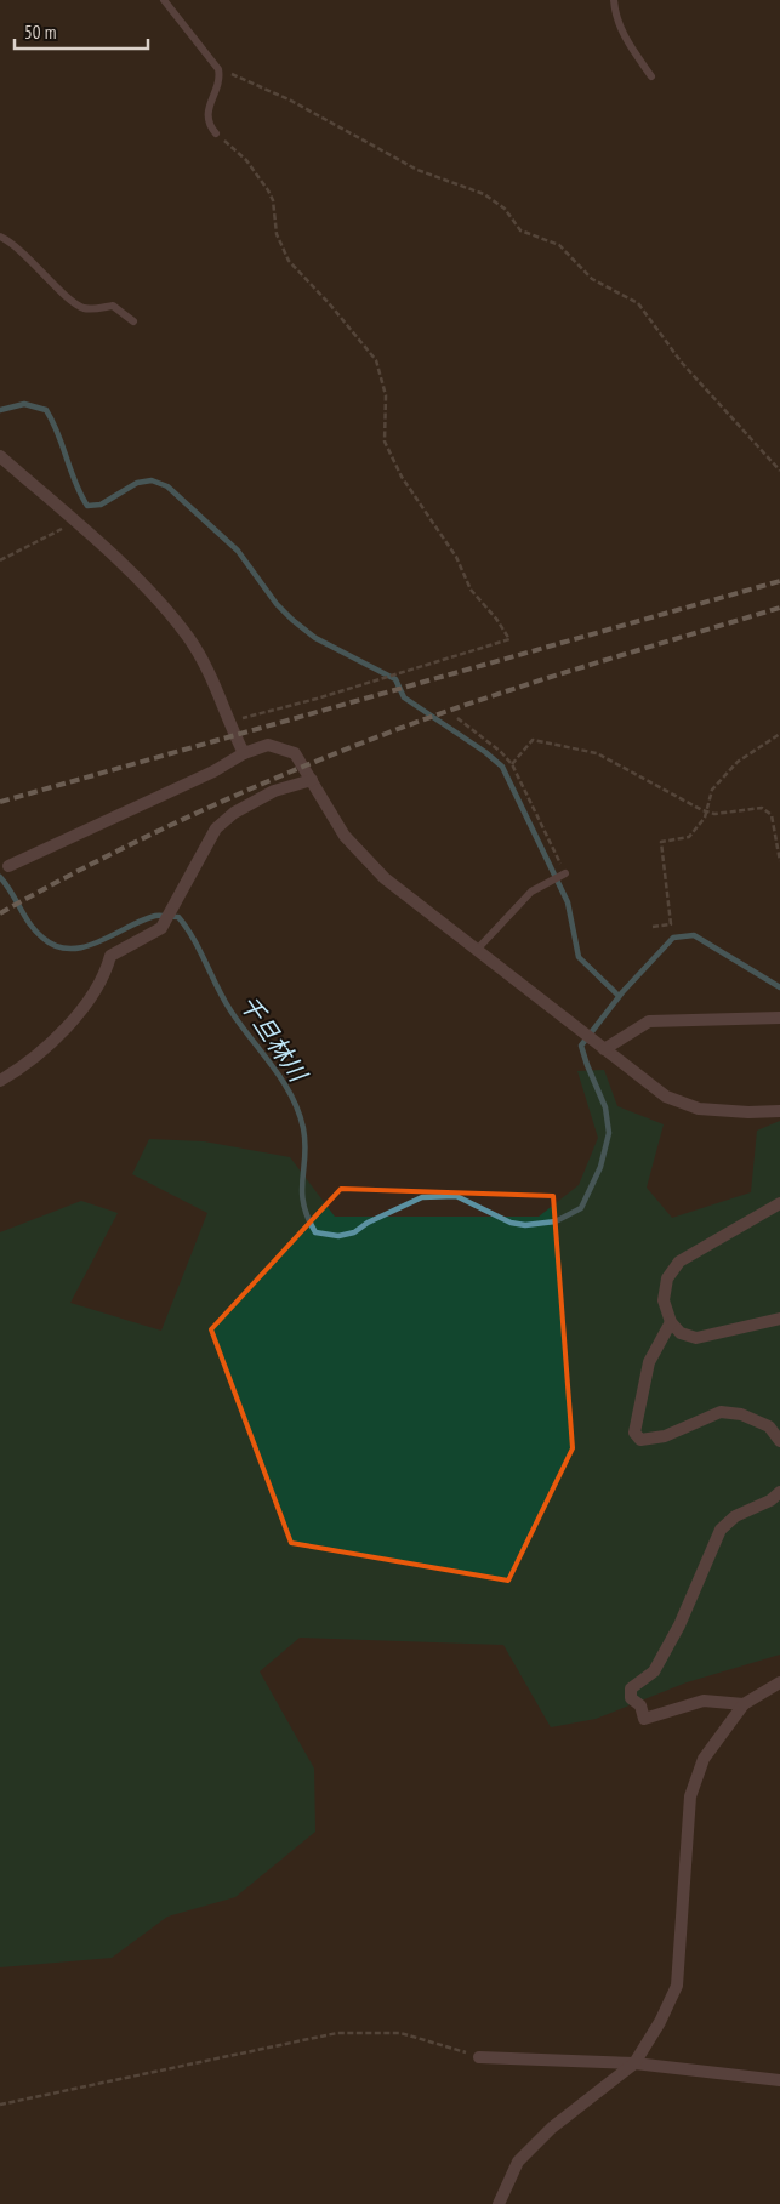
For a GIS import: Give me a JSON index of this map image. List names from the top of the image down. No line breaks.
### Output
{"water":["千旦林川"],"scale_bar":"50 m"}
